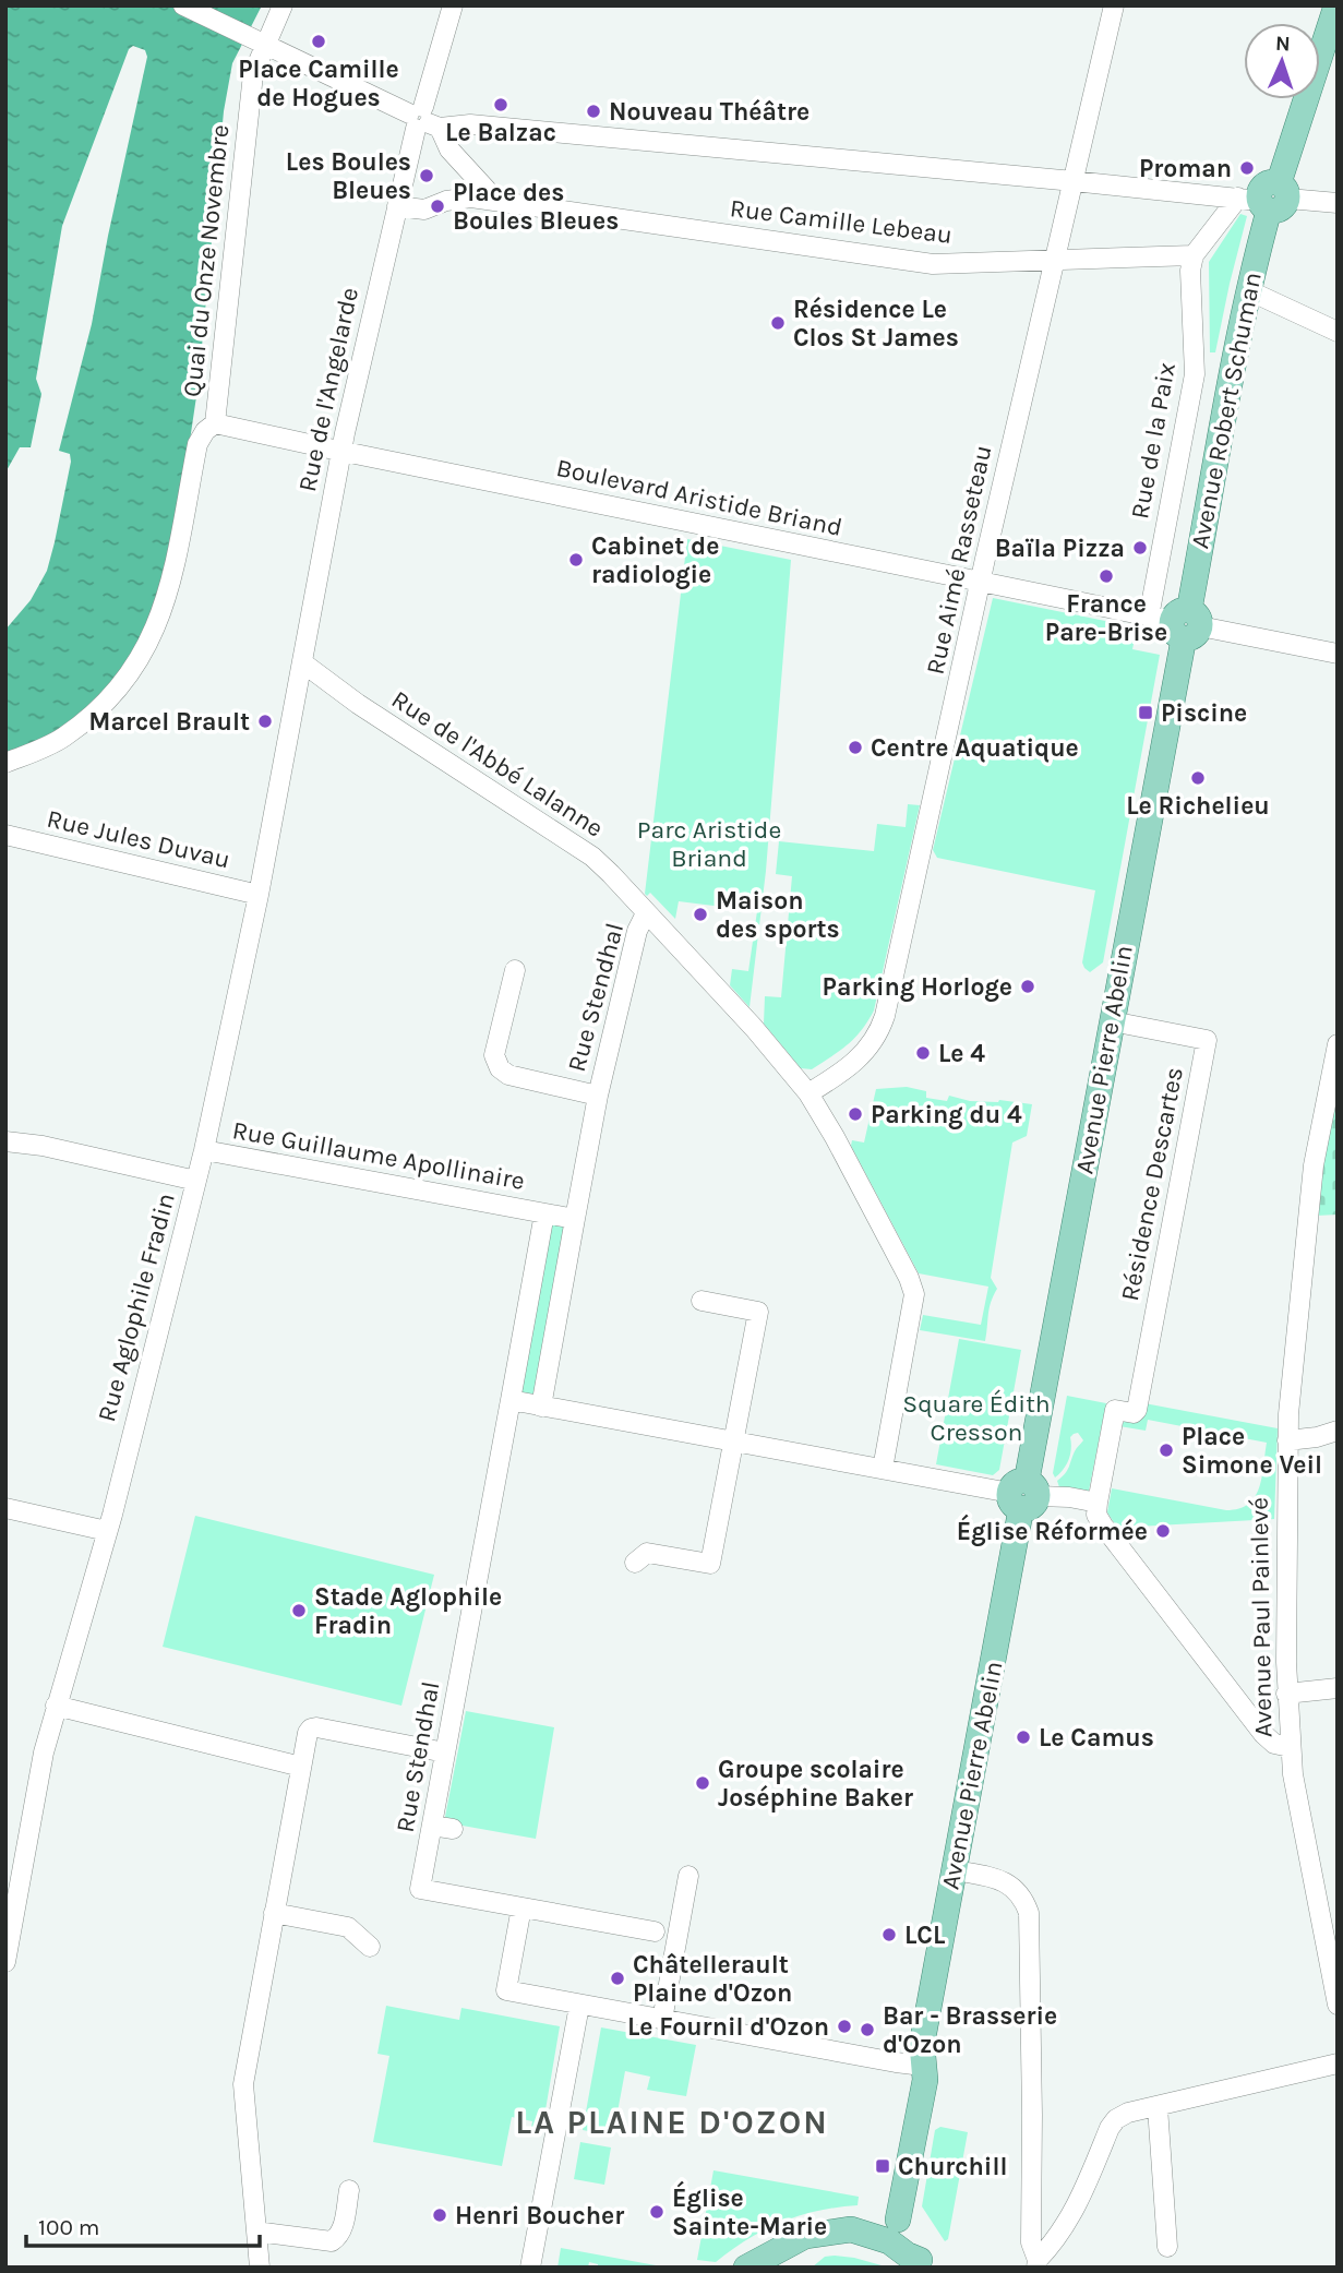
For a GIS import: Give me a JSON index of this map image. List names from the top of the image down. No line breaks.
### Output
{"streets":{"main road":["Avenue Robert Schuman","Avenue Pierre Abelin"],"street":["Rue Camille Lebeau","Quai du Onze Novembre","Rue de l'Angelarde","Rue de la Paix","Boulevard Aristide Briand","Rue Aimé Rasseteau","Rue de l'Abbé Lalanne","Rue Jules Duvau","Rue Stendhal","Rue Guillaume Apollinaire","Résidence Descartes","Rue Aglophile Fradin","Avenue Paul Painlevé"]},"crossings":[["Rue Camille Lebeau","Rue de la Paix"],["Rue Camille Lebeau","Rue Aimé Rasseteau"],["Quai du Onze Novembre","Boulevard Aristide Briand"],["Rue de l'Angelarde","Boulevard Aristide Briand"],["Rue de l'Angelarde","Rue de l'Abbé Lalanne"],["Rue de l'Angelarde","Rue Aglophile Fradin"],["Avenue Robert Schuman","Rue de la Paix"],["Avenue Robert Schuman","Boulevard Aristide Briand"],["Avenue Robert Schuman","Avenue Pierre Abelin"],["Rue de la Paix","Boulevard Aristide Briand"],["Rue de la Paix","Avenue Pierre Abelin"],["Boulevard Aristide Briand","Rue Aimé Rasseteau"],["Boulevard Aristide Briand","Avenue Pierre Abelin"],["Rue Aimé Rasseteau","Rue de l'Abbé Lalanne"],["Rue de l'Abbé Lalanne","Rue Stendhal"],["Rue de l'Abbé Lalanne","Rue Aglophile Fradin"],["Rue Jules Duvau","Rue Aglophile Fradin"],["Rue Stendhal","Rue Guillaume Apollinaire"],["Avenue Pierre Abelin","Résidence Descartes"],["Rue Guillaume Apollinaire","Rue Aglophile Fradin"]],"districts":["LA PLAINE D'OZON"],"parks":["Parc Aristide Briand","Square Édith Cresson"],"places":{"other":["Place Camille de Hogues","Le Balzac","Nouveau Théâtre","Proman","Les Boules Bleues","Place des Boules Bleues","Résidence Le Clos St James","Baïla Pizza","Cabinet de radiologie","France Pare-Brise","Marcel Brault","Centre Aquatique","Le Richelieu","Maison des sports","Parking Horloge","Le 4","Parking du 4","Place Simone Veil","Église Réformée","Stade Aglophile Fradin","Le Camus","Groupe scolaire Joséphine Baker","LCL","Châtellerault Plaine d'Ozon","Le Fournil d'Ozon","Bar - Brasserie d'Ozon","Église Sainte-Marie","Henri Boucher"],"transit":["Piscine","Churchill"]},"scale_bar":"100 m","north":"top"}
